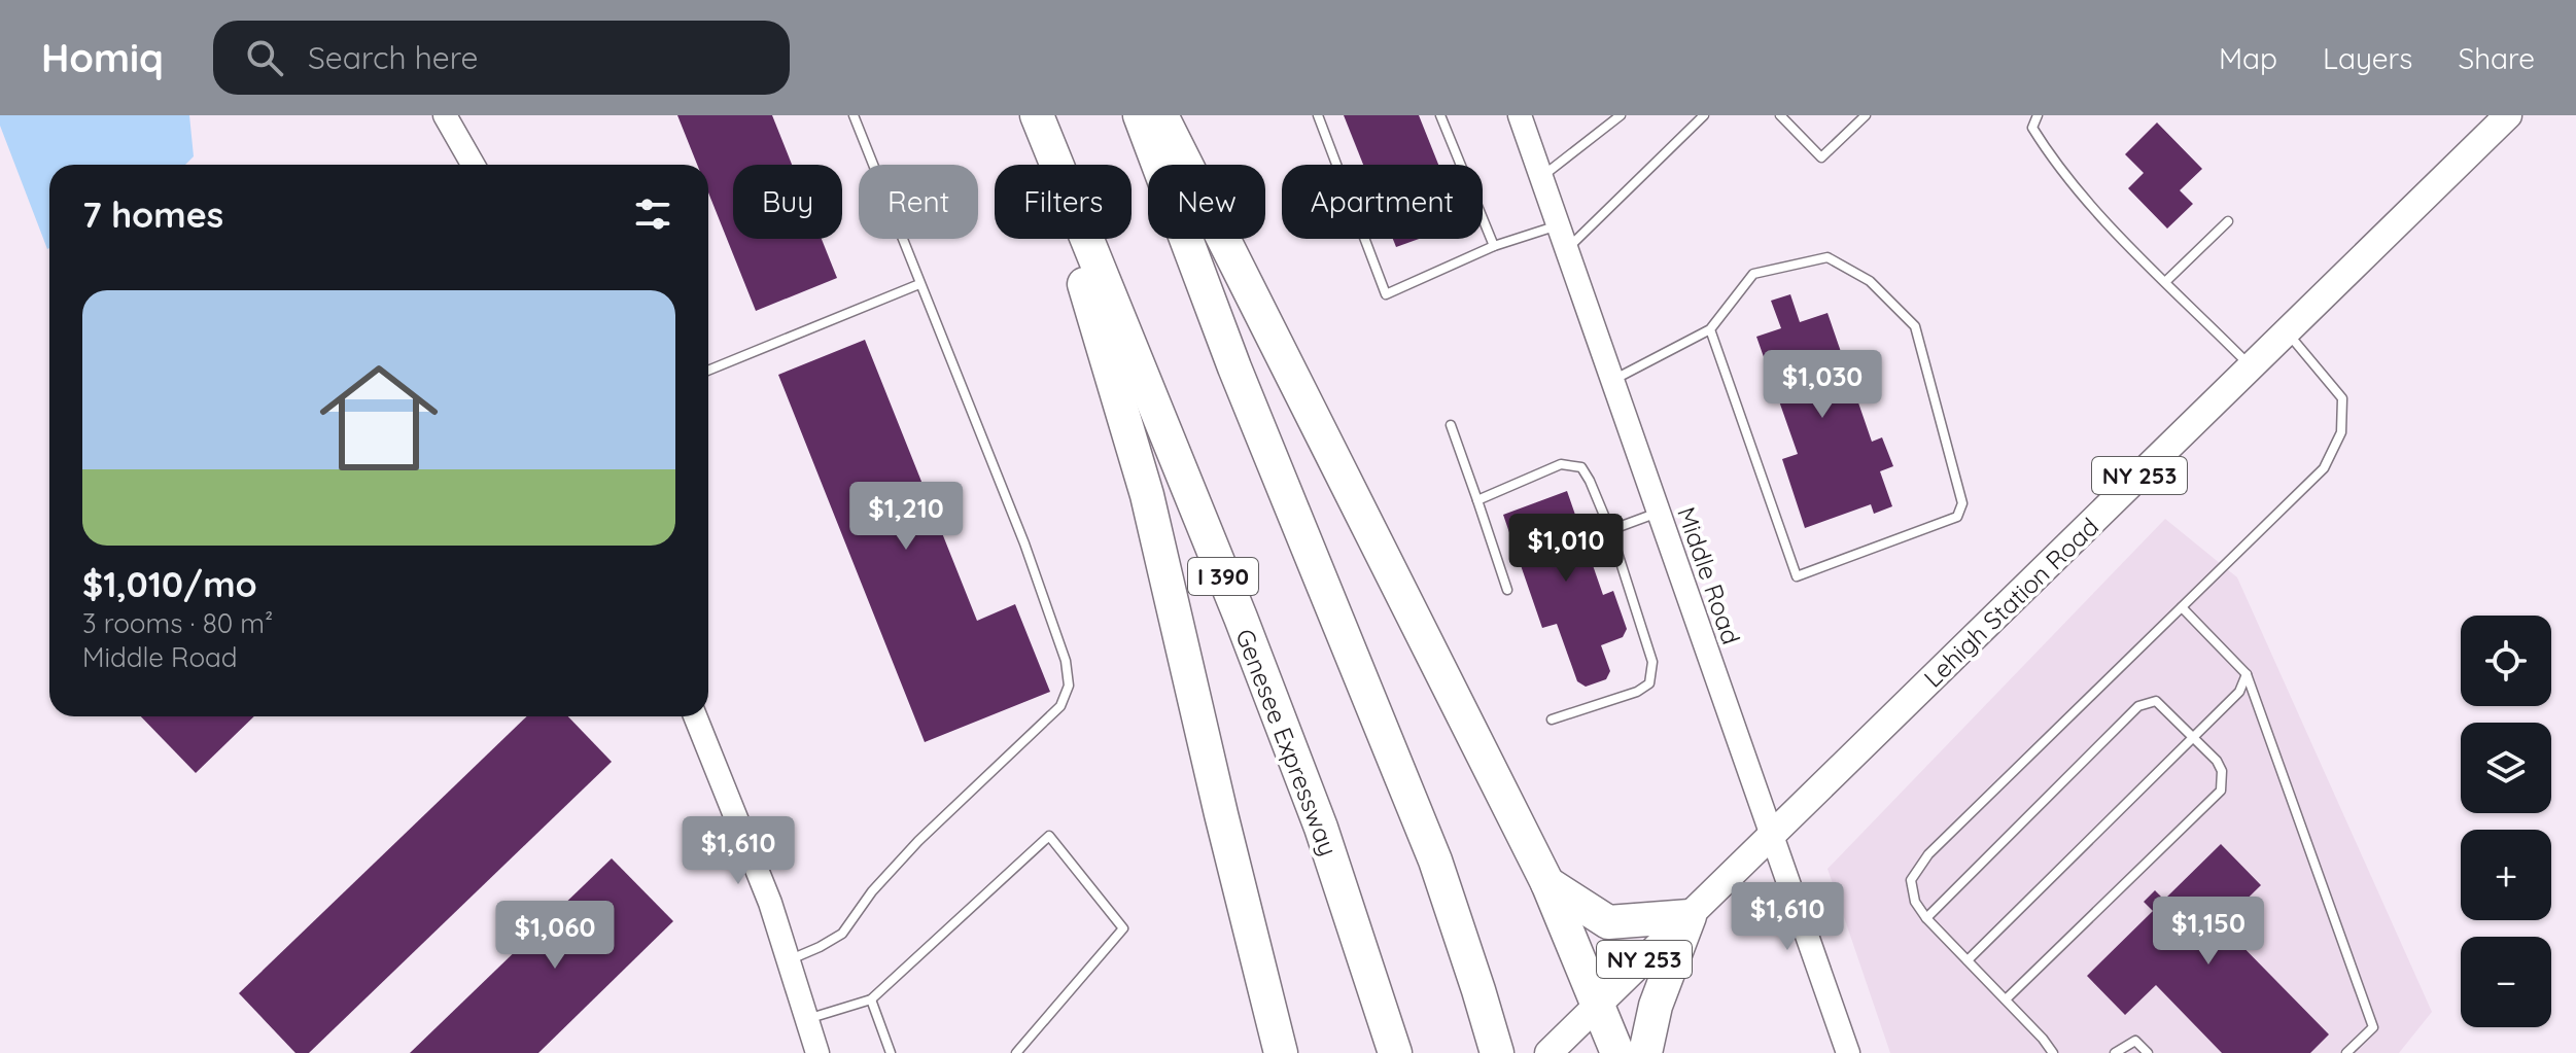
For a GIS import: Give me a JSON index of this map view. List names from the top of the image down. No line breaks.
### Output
{"streets":{"highway":["I 390","Genesee Expressway"],"main road":["NY 253","Lehigh Station Road"],"street":["Middle Road"]},"crossings":[["Middle Road","Lehigh Station Road"]],"page":{"header":"Homiq","search":"Search here","nav":["Map","Layers","Share"],"chip":["Buy","Rent","Filters","New","Apartment"],"heading":"7 homes","list":[{"name":"$1,010/mo","note":"3 rooms · 80 m² · Middle Road"}],"price":["$1,030","$1,210","$1,010","$1,610","$1,610","$1,150","$1,060"],"map_buttons":["+","−"]}}
